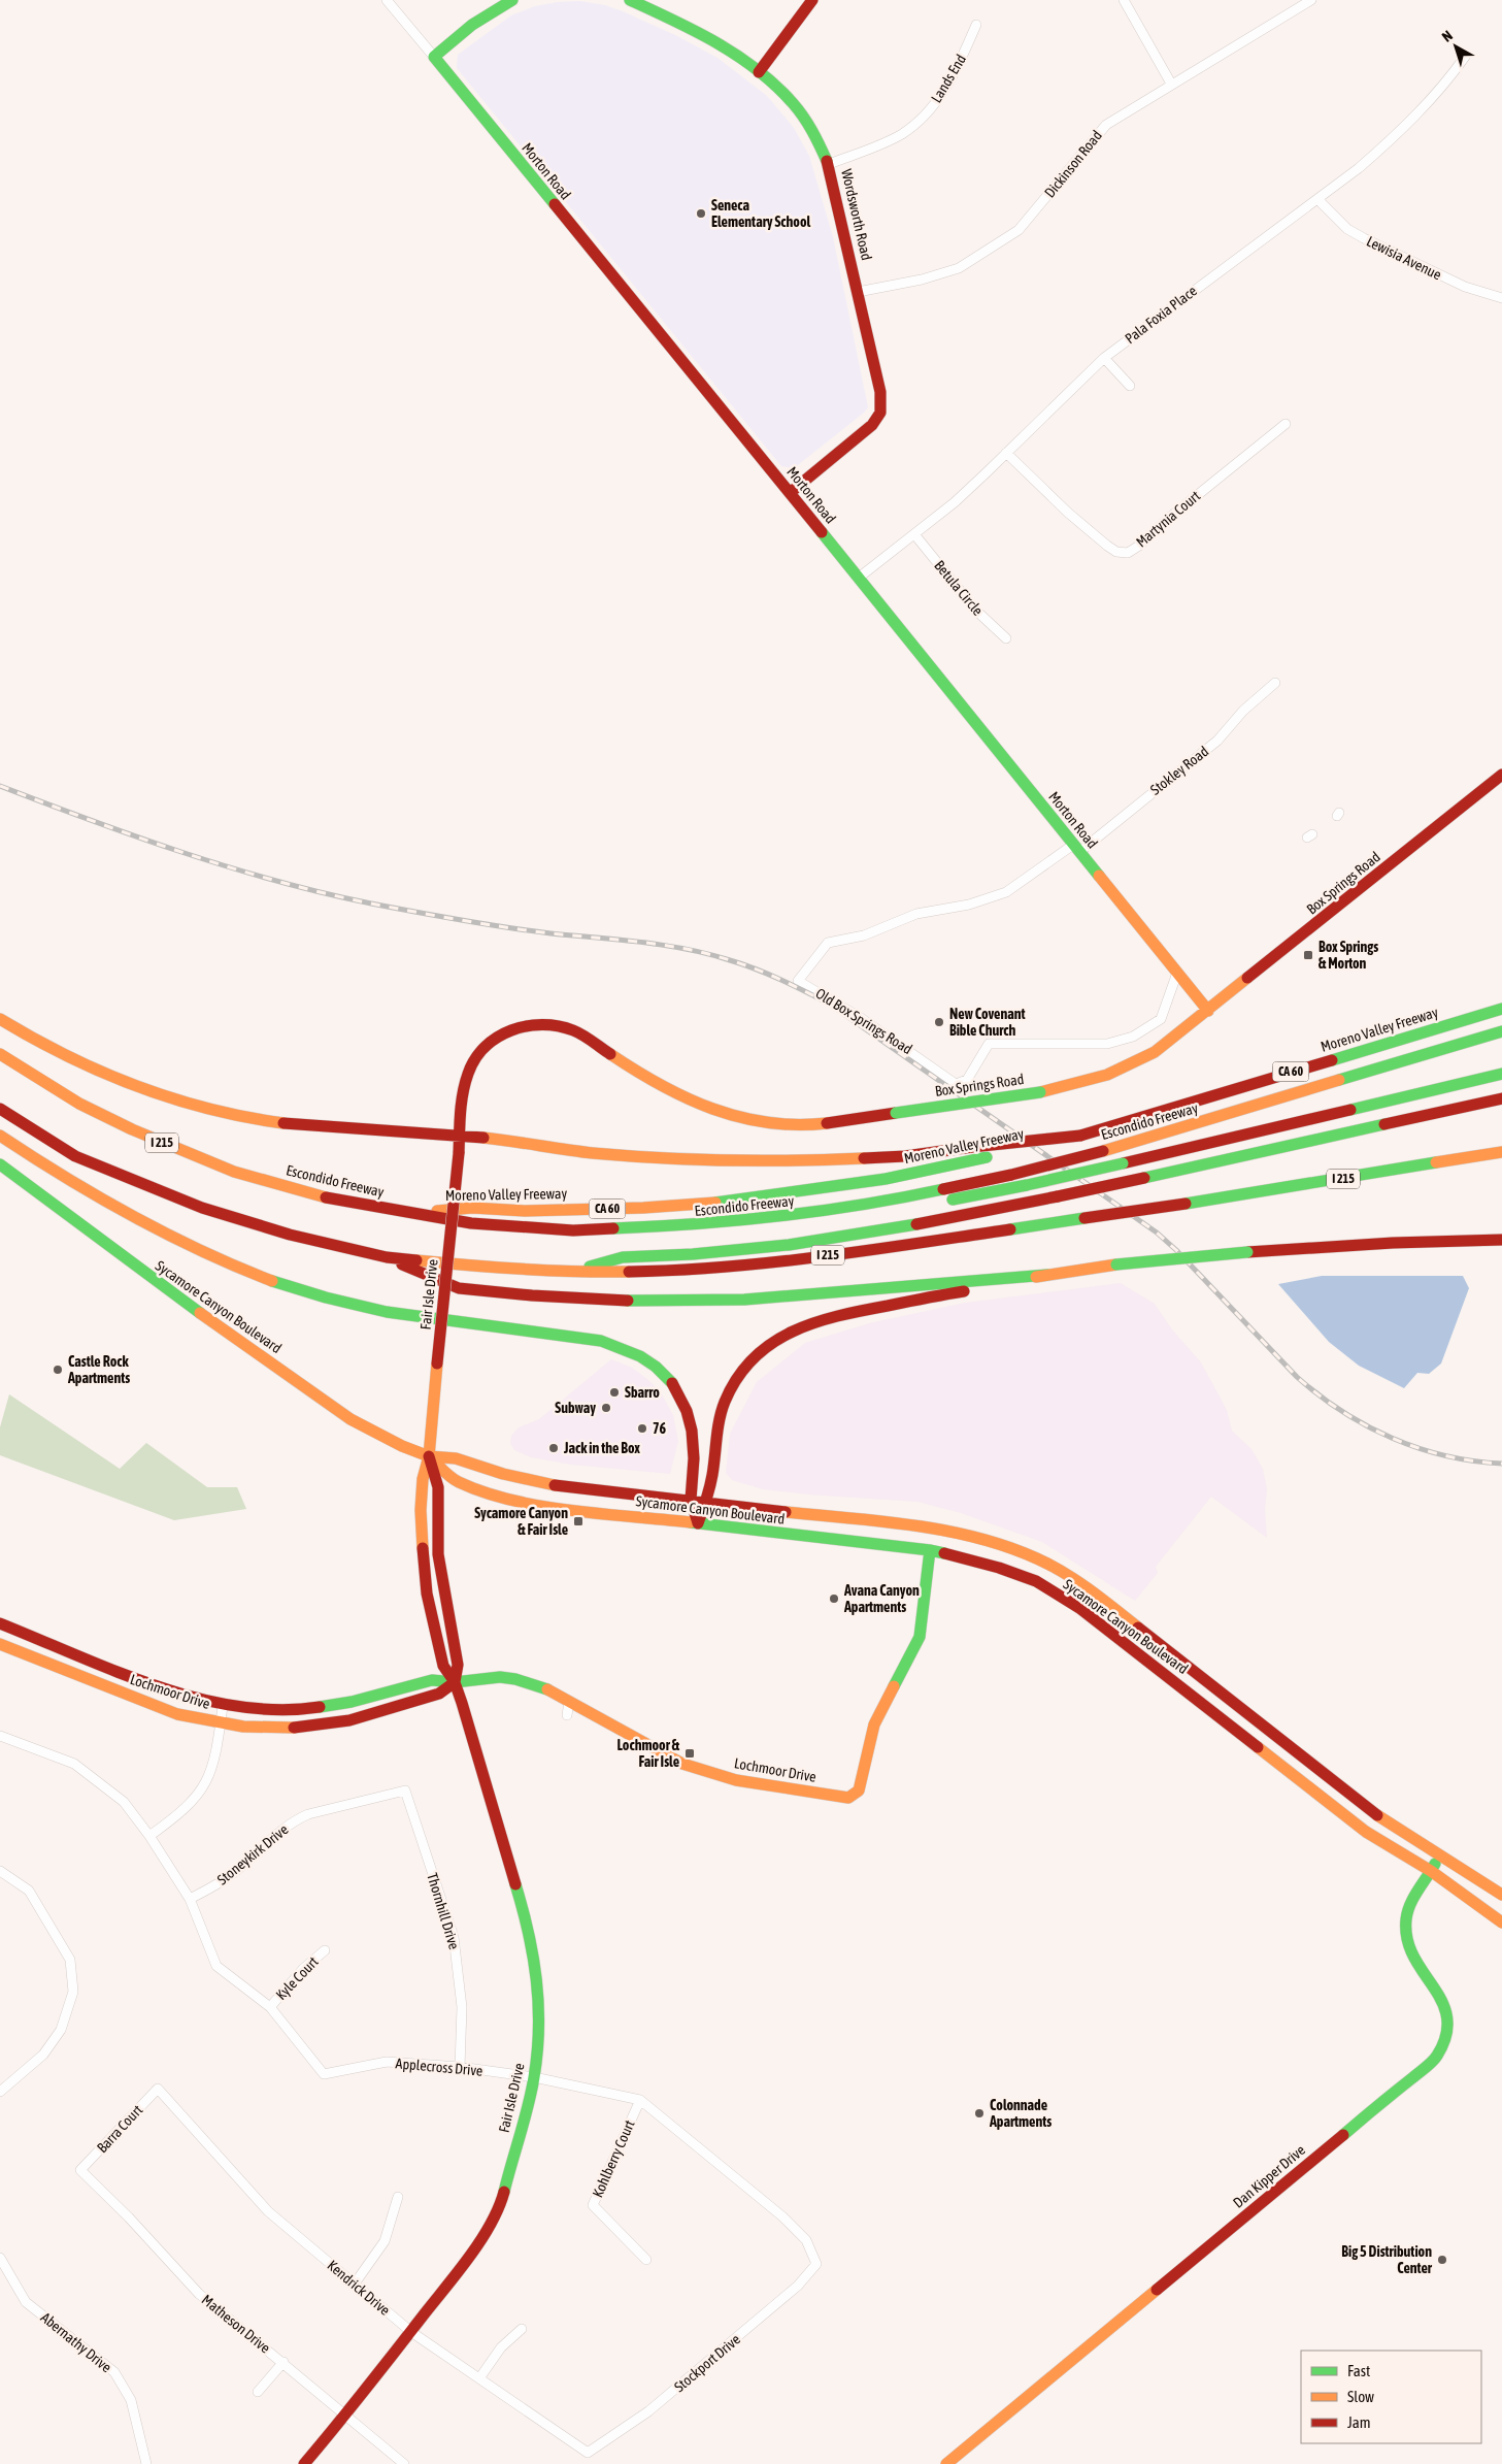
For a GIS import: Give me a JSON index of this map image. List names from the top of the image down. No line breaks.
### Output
{"streets":{"main road":["Morton Road","Wordsworth Road","Box Springs Road","Moreno Valley Freeway","CA 60","Escondido Freeway","I 215","Fair Isle Drive","Sycamore Canyon Boulevard","Lochmoor Drive","Dan Kipper Drive"],"street":["Lands End","Dickinson Road","Lewisia Avenue","Pala Foxia Place","Martynia Court","Betula Circle","Stokley Road","Old Box Springs Road","Stoneykirk Drive","Thornhill Drive","Kyle Court","Applecross Drive","Barra Court","Kohlberry Court","Kendrick Drive","Matheson Drive","Abernathy Drive","Stockport Drive"]},"crossings":[["Lands End","Wordsworth Road"],["Dickinson Road","Wordsworth Road"],["Morton Road","Wordsworth Road"],["Morton Road","Pala Foxia Place"],["Morton Road","Stokley Road"],["Morton Road","Box Springs Road"],["Morton Road","Old Box Springs Road"],["Lewisia Avenue","Pala Foxia Place"],["Pala Foxia Place","Martynia Court"],["Pala Foxia Place","Betula Circle"],["Stokley Road","Old Box Springs Road"],["Box Springs Road","Fair Isle Drive"],["Moreno Valley Freeway","Escondido Freeway"],["Fair Isle Drive","Sycamore Canyon Boulevard"],["Fair Isle Drive","Lochmoor Drive"],["Fair Isle Drive","Applecross Drive"],["Fair Isle Drive","Kendrick Drive"],["Fair Isle Drive","Matheson Drive"],["Sycamore Canyon Boulevard","Lochmoor Drive"],["Sycamore Canyon Boulevard","Dan Kipper Drive"],["Stoneykirk Drive","Thornhill Drive"],["Stoneykirk Drive","Applecross Drive"],["Thornhill Drive","Applecross Drive"],["Kyle Court","Applecross Drive"],["Applecross Drive","Kohlberry Court"],["Applecross Drive","Stockport Drive"],["Barra Court","Kendrick Drive"],["Barra Court","Matheson Drive"],["Kendrick Drive","Stockport Drive"]],"places":{"other":["Seneca Elementary School","New Covenant Bible Church","Castle Rock Apartments","Sbarro","Subway","76","Jack in the Box","Avana Canyon Apartments","Colonnade Apartments","Big 5 Distribution Center"],"transit":["Box Springs & Morton","Sycamore Canyon & Fair Isle","Lochmoor & Fair Isle"]},"legend":["Fast","Slow","Jam"],"north":"top left"}
